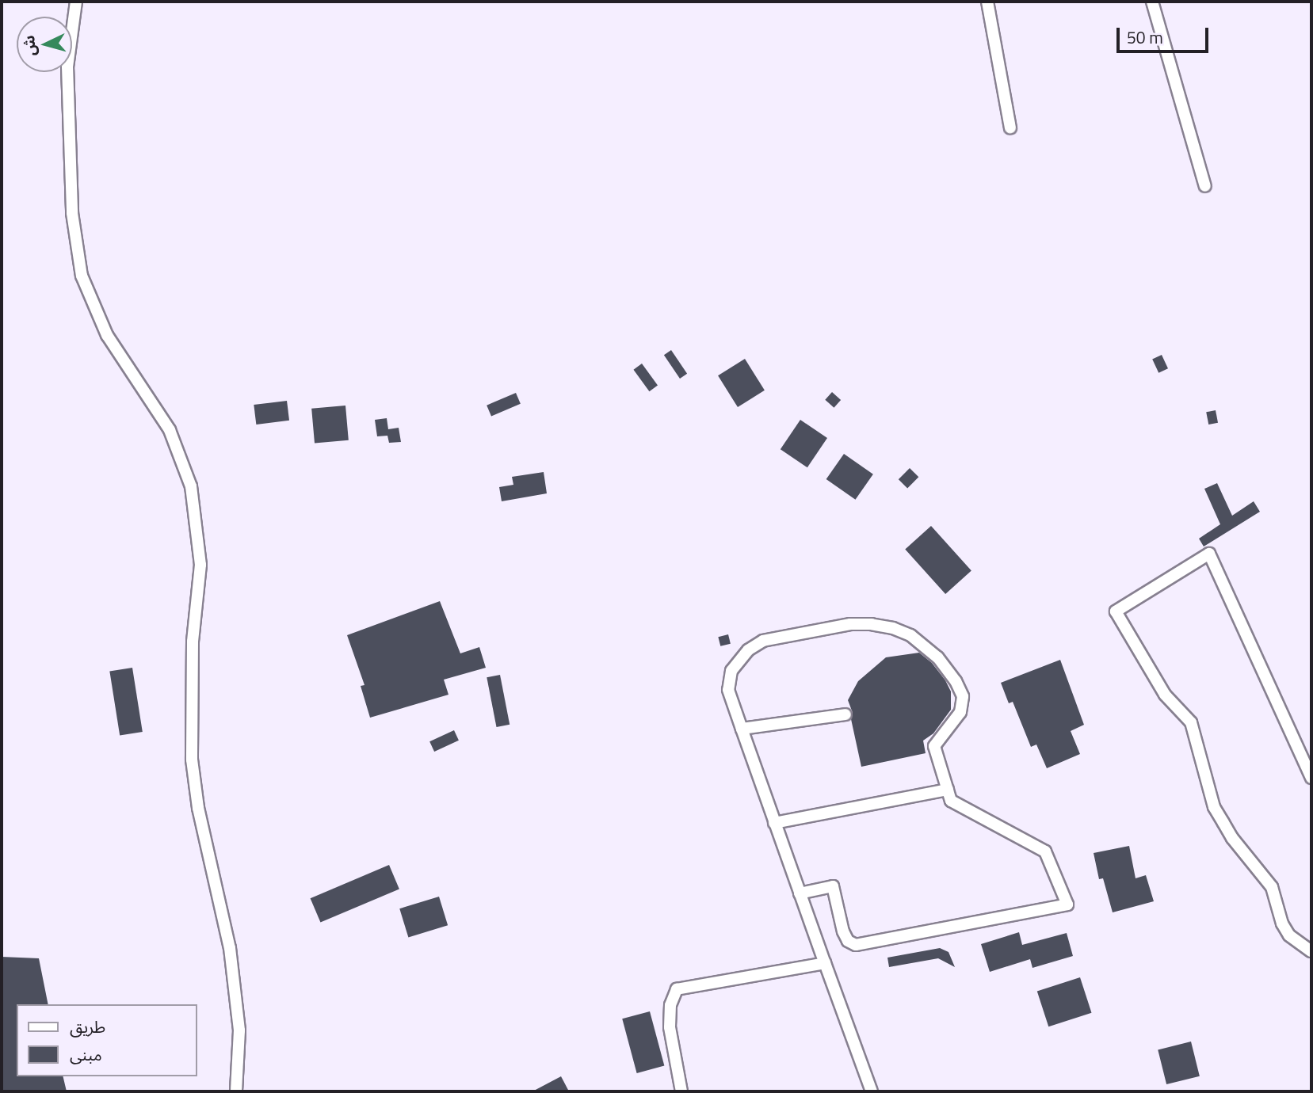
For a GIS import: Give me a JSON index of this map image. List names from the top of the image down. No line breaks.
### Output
{"legend":["طريق","مبنى"],"scale_bar":"50 m","north":"left"}
